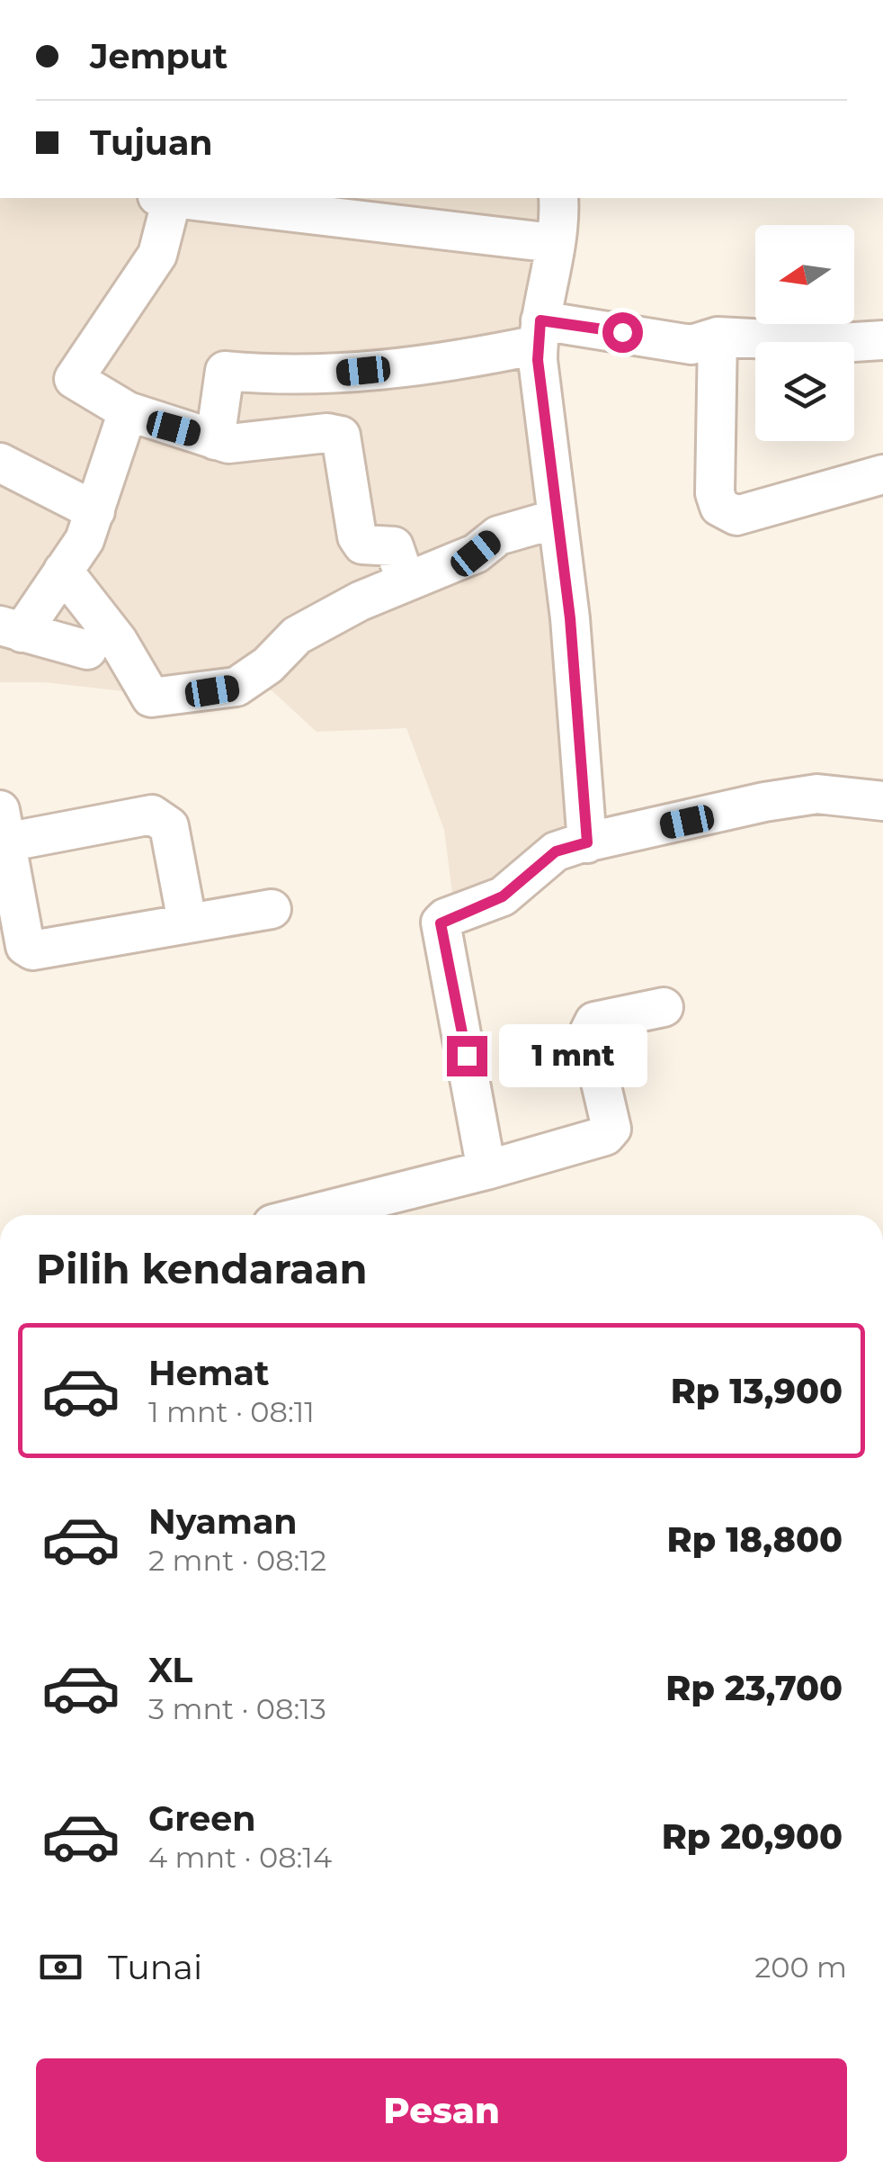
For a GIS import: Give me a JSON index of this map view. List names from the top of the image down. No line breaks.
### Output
{"north":"left","page":{"banner":["Jemput","Tujuan"],"bubble":"1 mnt","heading":"Pilih kendaraan","list":[{"name":"Hemat","note":"1 mnt · 08:11","value":"Rp 13,900"},{"name":"Nyaman","note":"2 mnt · 08:12","value":"Rp 18,800"},{"name":"XL","note":"3 mnt · 08:13","value":"Rp 23,700"},{"name":"Green","note":"4 mnt · 08:14","value":"Rp 20,900"}],"pay":["Tunai","200 m"],"buttons":"Pesan"}}
